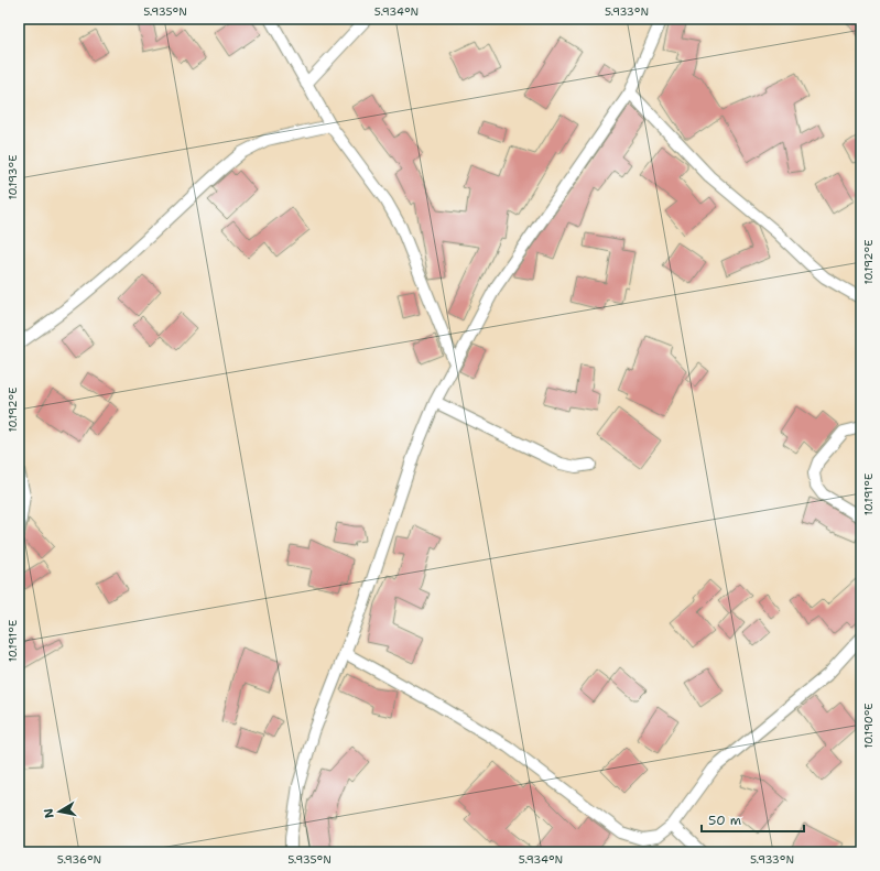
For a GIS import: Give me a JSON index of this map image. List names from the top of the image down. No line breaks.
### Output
{"scale_bar":"50 m","north":"left","coordinates":["5.935°N","5.934°N","5.933°N","10.193°E","10.192°E","10.191°E","10.190°E","5.936°N"]}
